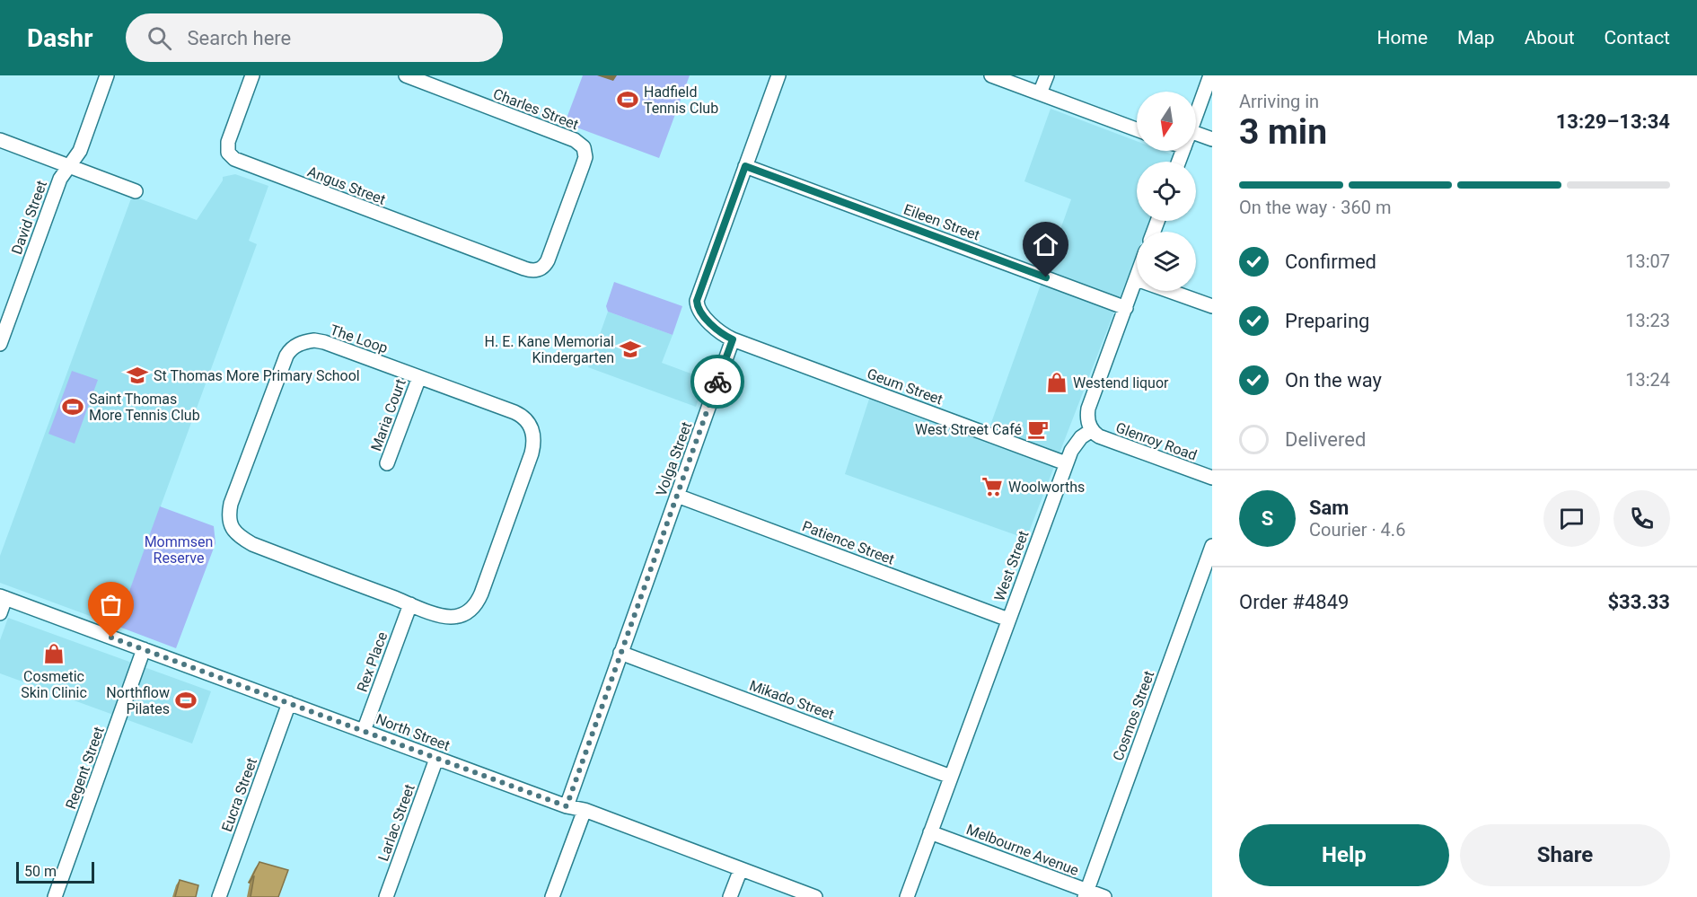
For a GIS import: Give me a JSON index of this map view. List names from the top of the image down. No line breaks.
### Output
{"streets":{"street":["Charles Street","Angus Street","David Street","Eileen Street","The Loop","Geum Street","Maria Court","Glenroy Road","Volga Street","Patience Street","West Street","Rex Place","Mikado Street","Cosmos Street","North Street","Regent Street","Eucra Street","Larlac Street","Melbourne Avenue"]},"crossings":[["Charles Street","Angus Street"],["The Loop","Maria Court"],["The Loop","Rex Place"],["Geum Street","Volga Street"],["Geum Street","West Street"],["Glenroy Road","West Street"],["Volga Street","Patience Street"],["Volga Street","Mikado Street"],["Volga Street","North Street"],["Patience Street","West Street"],["West Street","Mikado Street"],["West Street","Melbourne Avenue"],["Rex Place","North Street"],["Cosmos Street","Melbourne Avenue"],["North Street","Regent Street"],["North Street","Eucra Street"],["North Street","Larlac Street"]],"parks":["Mommsen Reserve"],"places":{"sports":["Hadfield Tennis Club","Saint Thomas More Tennis Club","Northflow Pilates"],"school or university":["H. E. Kane Memorial Kindergarten","St Thomas More Primary School"],"shop":["Westend liquor","Cosmetic Skin Clinic"],"cafe":["West Street Café"],"supermarket":["Woolworths"]},"scale_bar":"50 m","north":"bottom","page":{"header":"Dashr","search":"Search here","nav":["Home","Map","About","Contact"],"heading":["3 min","Arriving in","13:29–13:34"],"panel":["Sam","Courier · 4.6","Order #4849","$33.33"],"bar":"On the way · 360 m","list":[["Confirmed","13:07"],["Preparing","13:23"],["On the way","13:24"],"Delivered"],"round":"S","buttons":["Help","Share"],"scale":"50 m"}}
